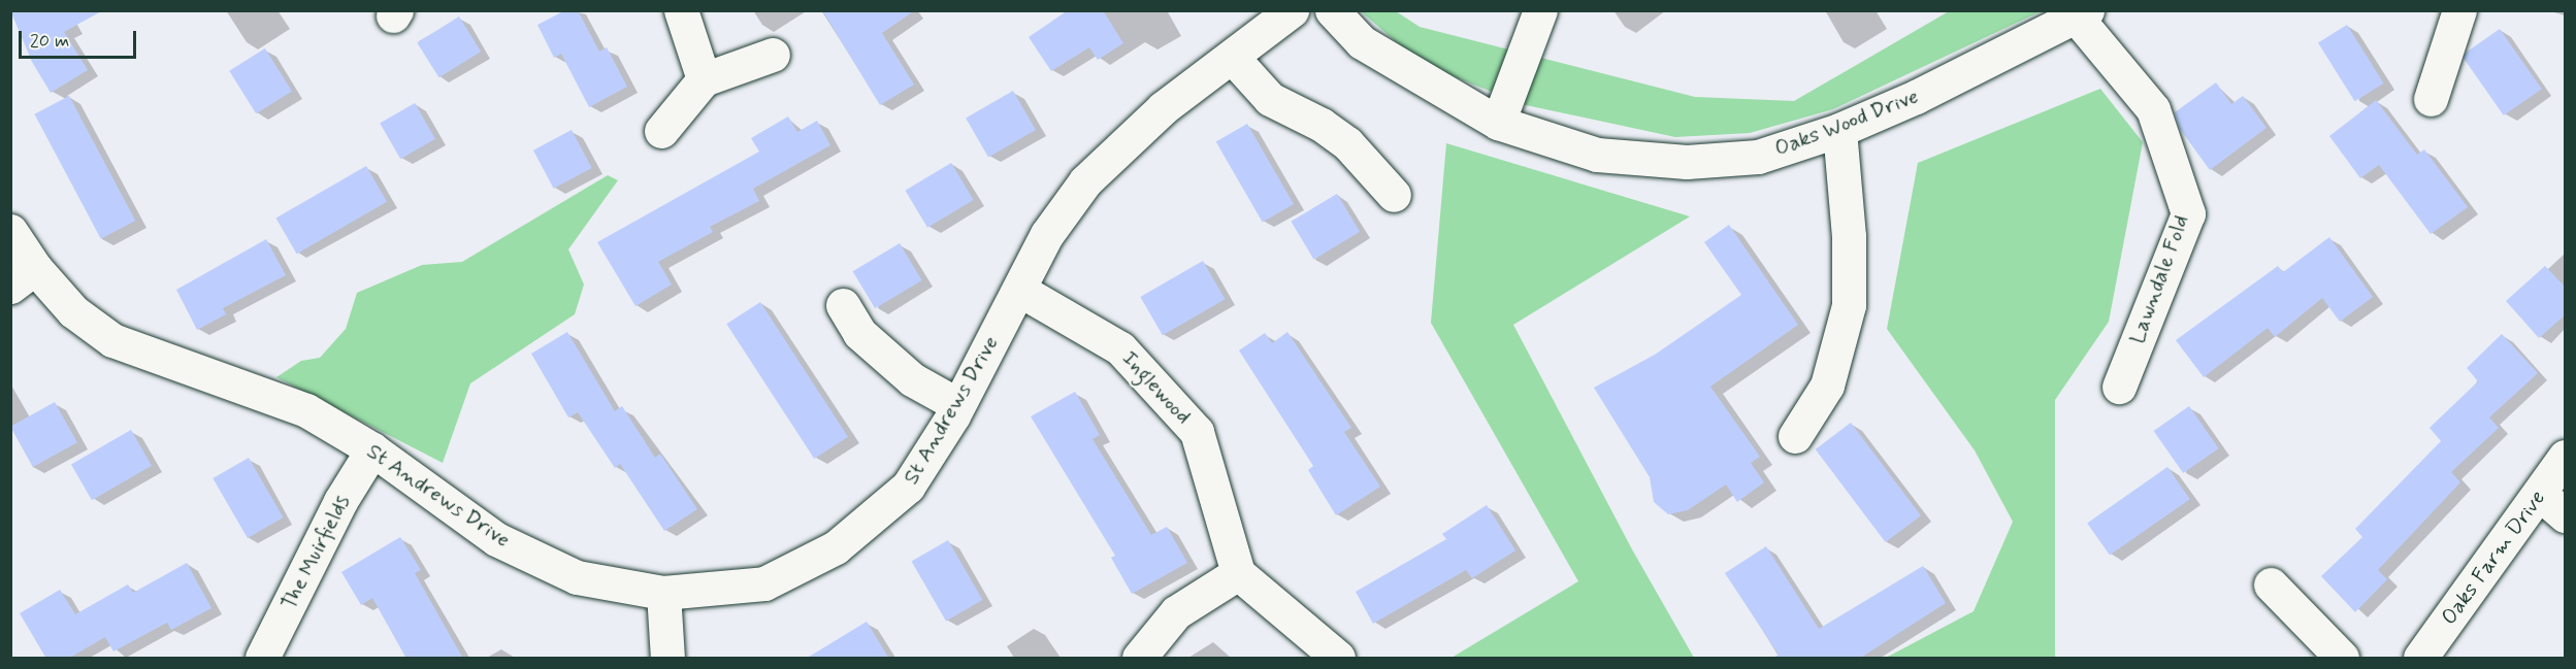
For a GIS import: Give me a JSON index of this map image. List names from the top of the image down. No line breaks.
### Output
{"streets":{"street":["Oaks Wood Drive","Lawndale Fold","Inglewood","St Andrews Drive","The Muirfields","Oaks Farm Drive"]},"crossings":[["Oaks Wood Drive","Lawndale Fold"],["Inglewood","St Andrews Drive"],["St Andrews Drive","The Muirfields"]],"scale_bar":"20 m"}
